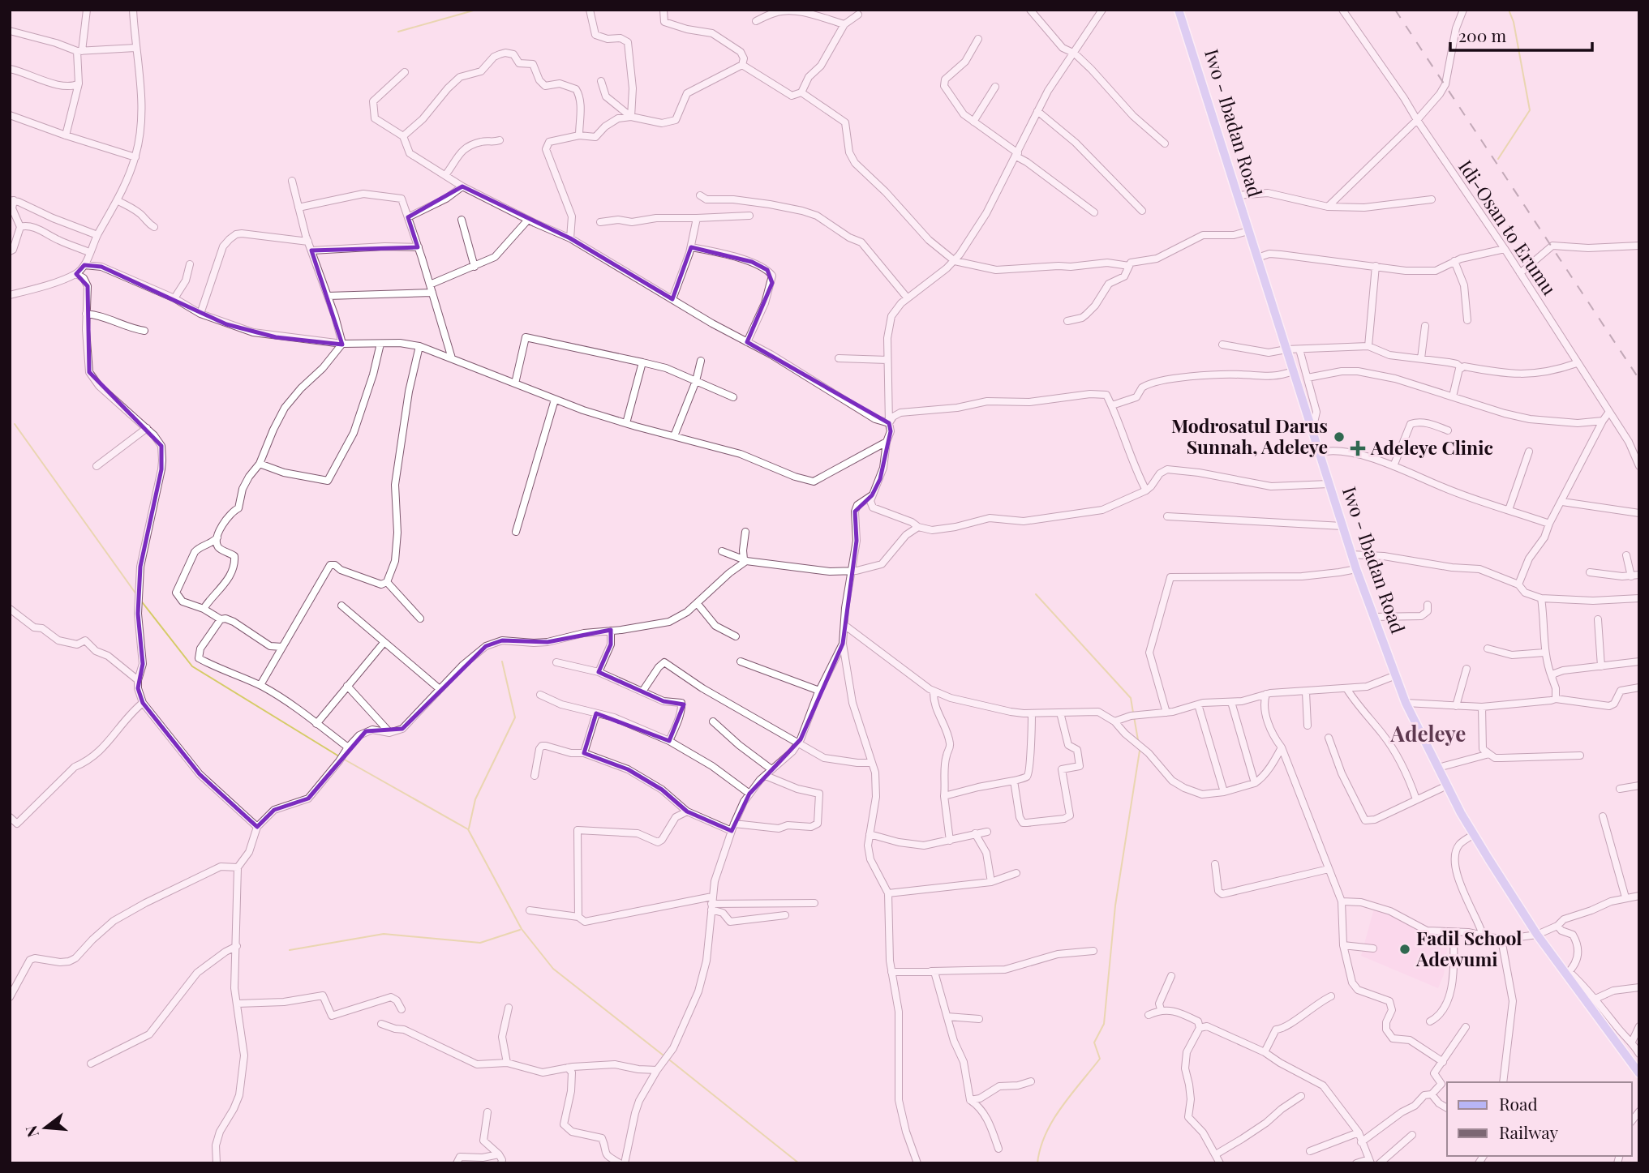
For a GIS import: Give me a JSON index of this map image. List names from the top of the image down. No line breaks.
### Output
{"streets":{"main road":["Iwo - Ibadan Road"],"street":["Idi-Osan to Erumu"]},"districts":["Adeleye"],"places":{"other":["Modrosatul Darus Sunnah, Adeleye","Fadil School Adewumi"],"health":["Adeleye Clinic"]},"legend":["Road","Railway"],"scale_bar":"200 m","north":"left"}
